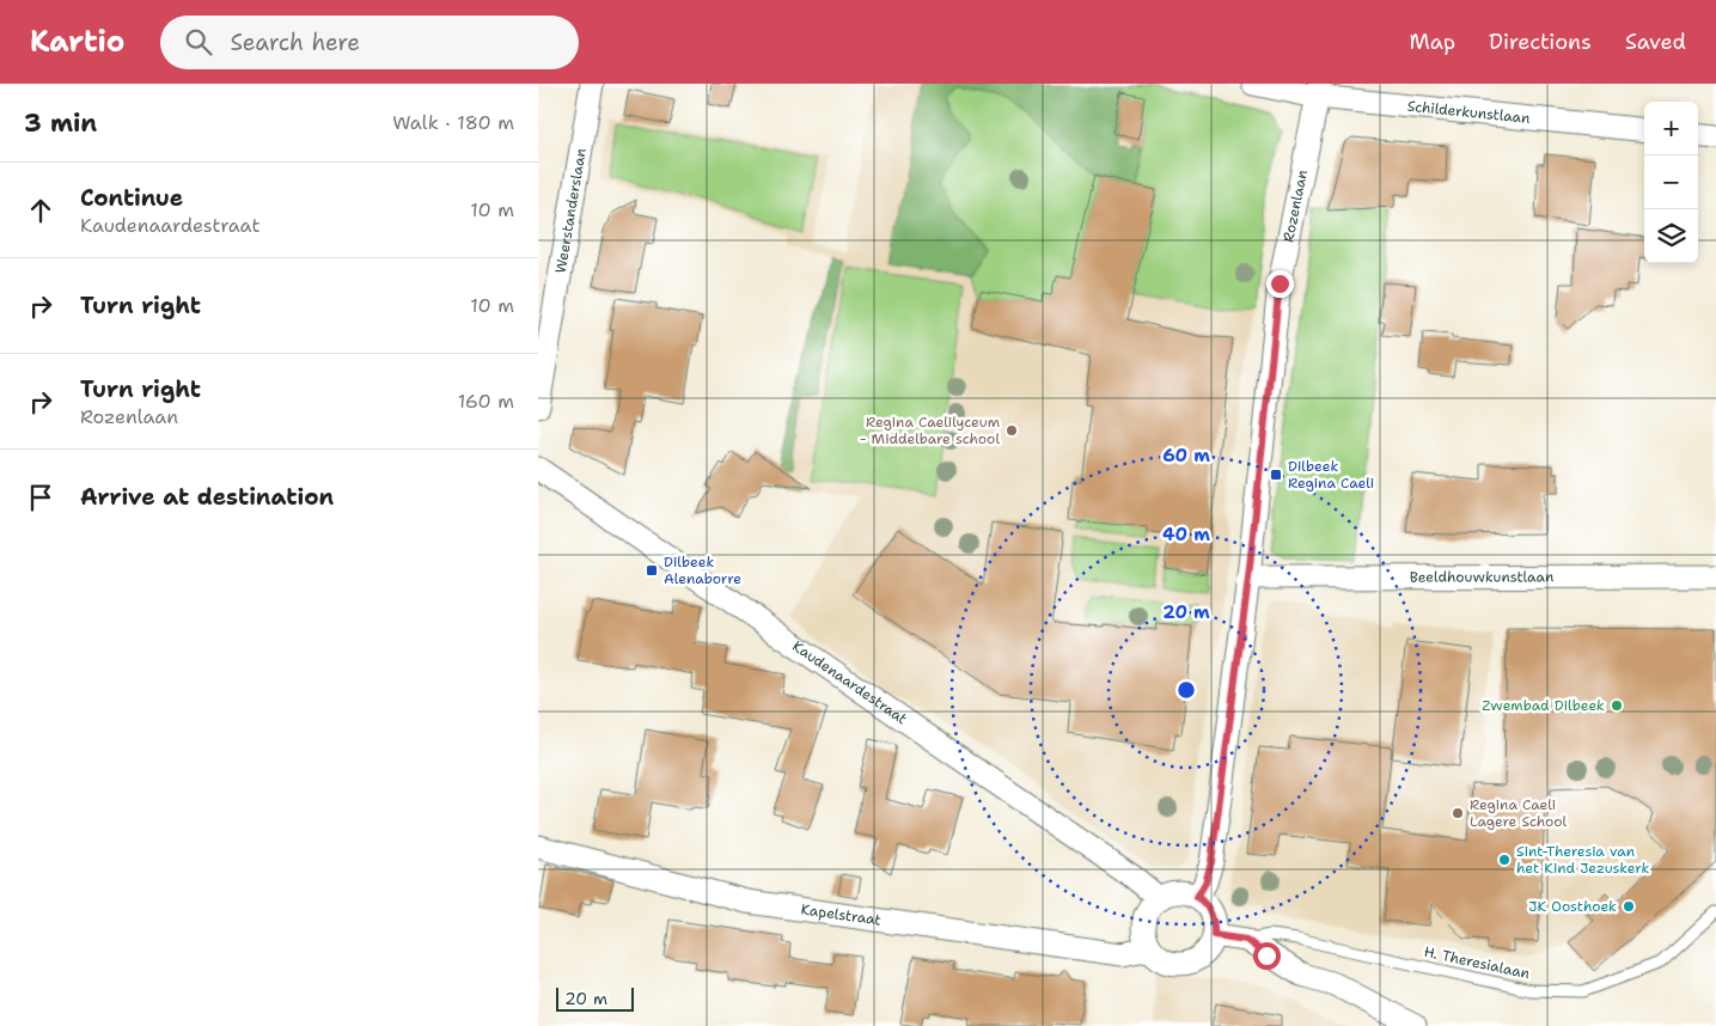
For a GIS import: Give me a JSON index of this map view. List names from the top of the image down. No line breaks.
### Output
{"streets":{"street":["Schilderkunstlaan","Rozenlaan","Weerstanderslaan","Beeldhouwkunstlaan","Kaudenaardestraat","Kapelstraat"],"lane":["H. Theresialaan"]},"crossings":[["Schilderkunstlaan","Rozenlaan"],["Rozenlaan","Beeldhouwkunstlaan"],["Rozenlaan","Kaudenaardestraat"],["Rozenlaan","Kapelstraat"],["Kaudenaardestraat","Kapelstraat"]],"places":{"other":["Regina Caelilyceum - Middelbare school","Zwembad Dilbeek","Regina Caeli Lagere School","Sint-Theresia van het Kind Jezuskerk","JK Oosthoek"],"transit":["Dilbeek Regina Caeli","Dilbeek Alenaborre"]},"scale_bar":"20 m","page":{"header":"Kartio","search":"Search here","nav":["Map","Directions","Saved"],"heading":["3 min","Walk · 180 m"],"map_buttons":["+","−"],"list":[["Continue","Kaudenaardestraat","10 m"],["Turn right","10 m"],["Turn right","Rozenlaan","160 m"],"Arrive at destination"],"scale":"20 m"},"rings":["60 m","40 m","20 m"]}
